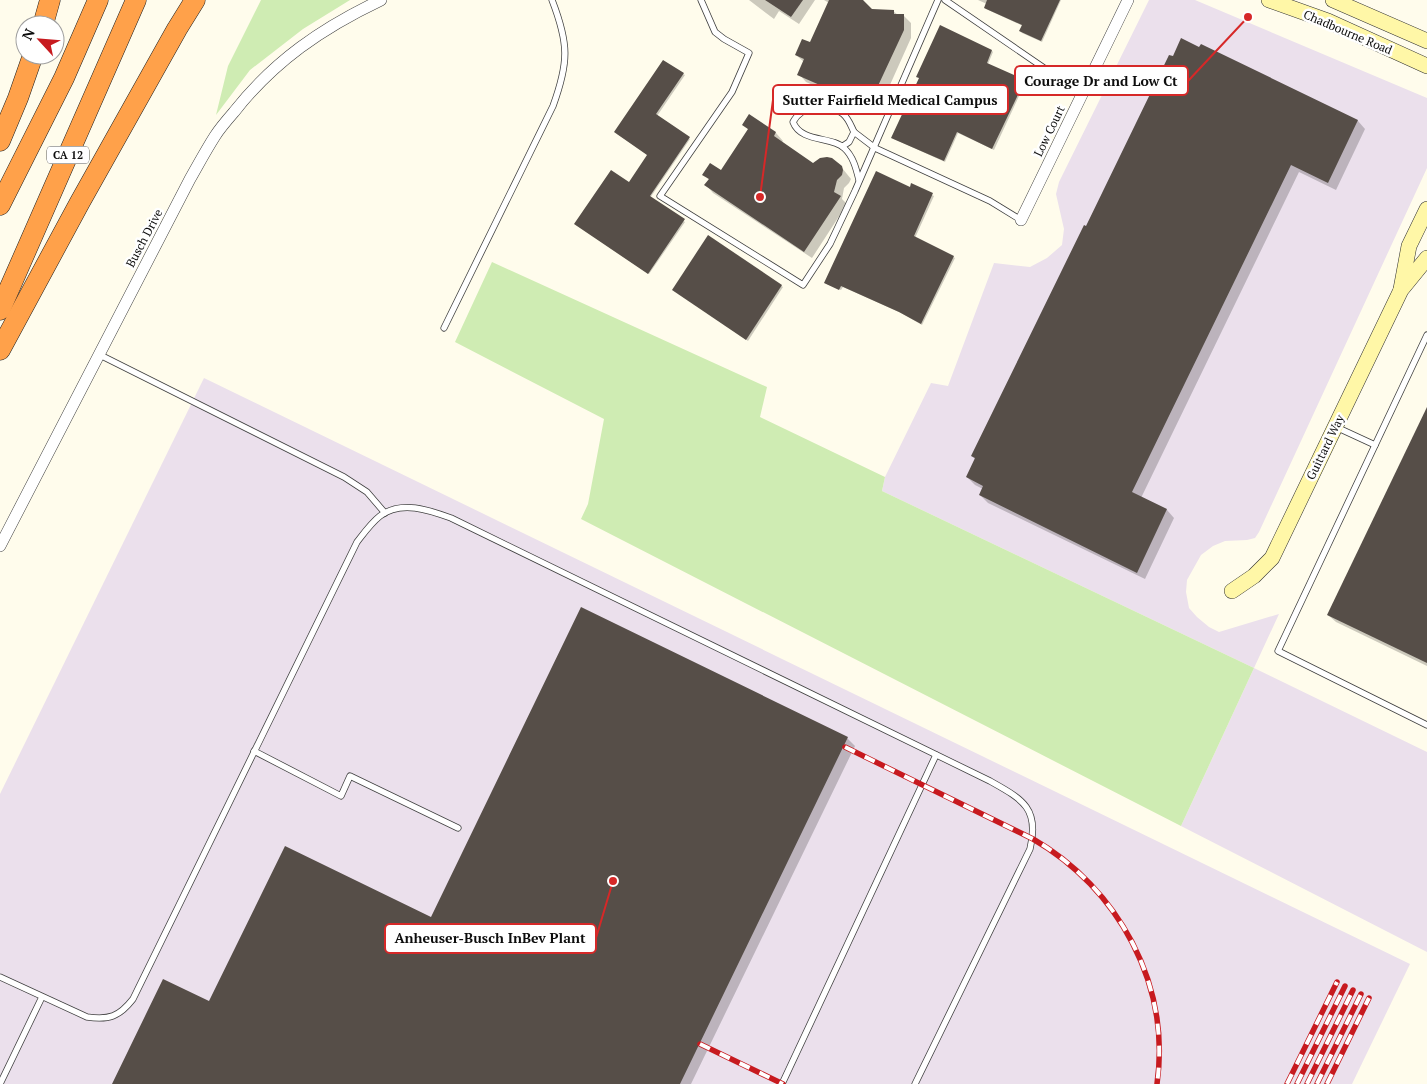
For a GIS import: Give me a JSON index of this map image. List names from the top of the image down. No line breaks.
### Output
{"streets":{"highway":["CA 12"],"street":["Chadbourne Road","Low Court","Busch Drive","Guittard Way"]},"places":["Courage Dr and Low Ct","Sutter Fairfield Medical Campus","Anheuser-Busch InBev Plant"],"north":"top left"}
